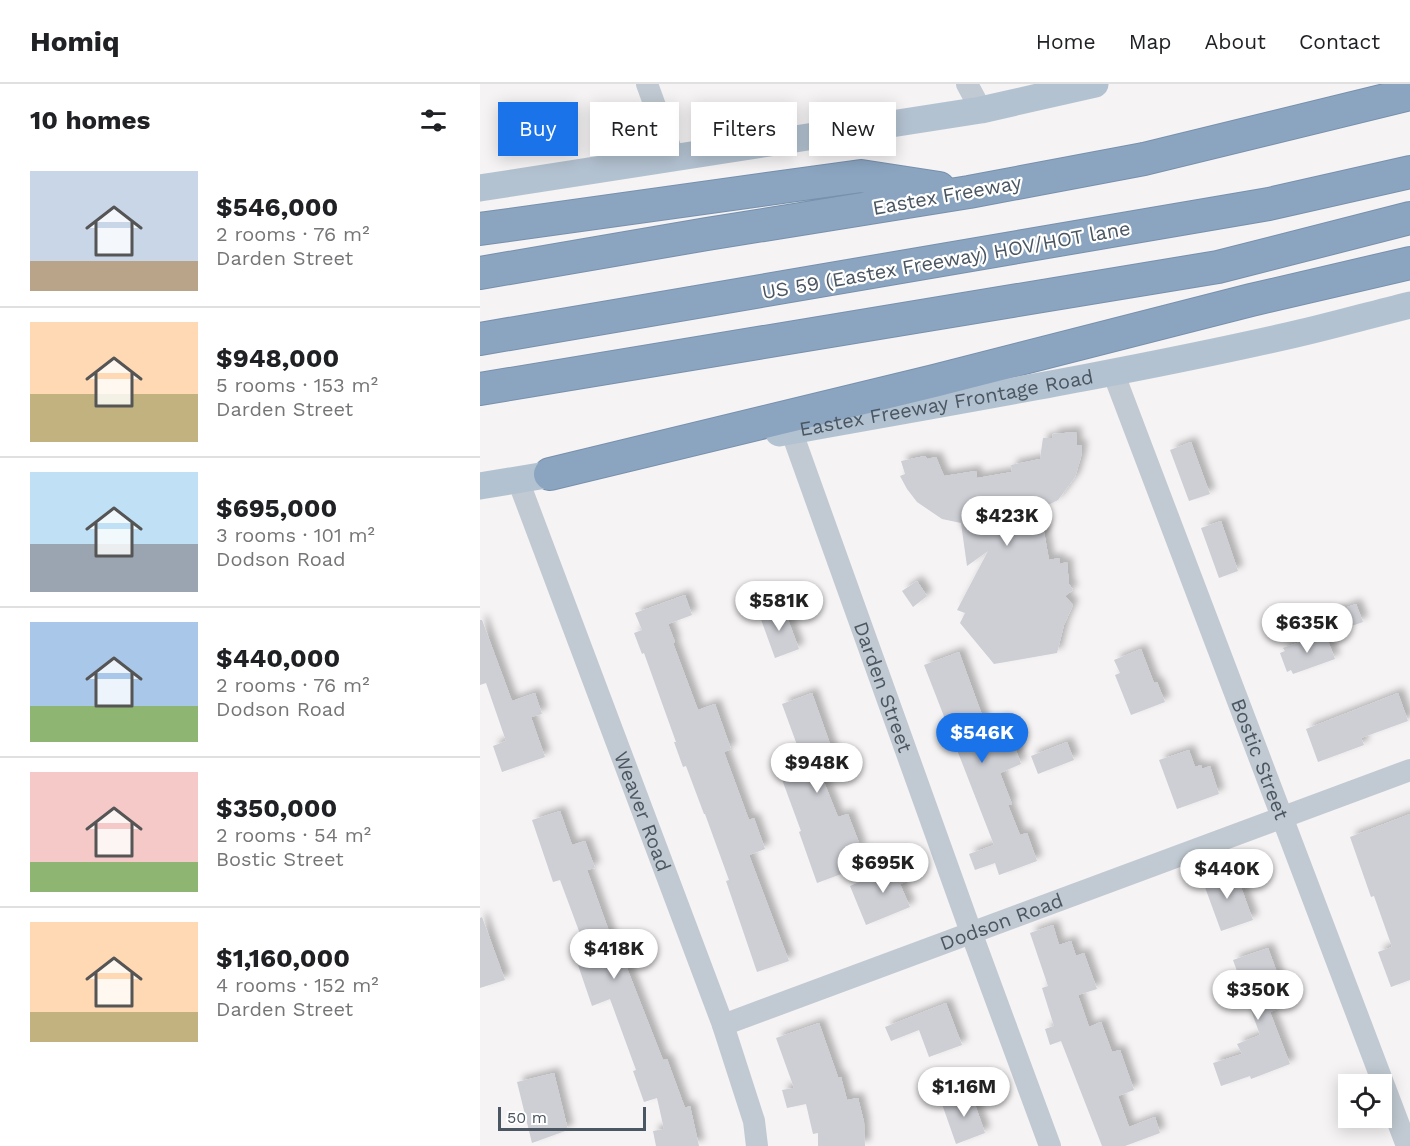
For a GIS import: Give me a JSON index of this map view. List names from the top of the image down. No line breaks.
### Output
{"streets":{"highway":["Eastex Freeway","US 59 (Eastex Freeway) HOV/HOT lane"],"main road":["Eastex Freeway Frontage Road"],"street":["Darden Street","Bostic Street","Weaver Road","Dodson Road"]},"crossings":[["Eastex Freeway Frontage Road","Darden Street"],["Eastex Freeway Frontage Road","Bostic Street"],["Eastex Freeway Frontage Road","Weaver Road"],["Darden Street","Dodson Road"],["Bostic Street","Dodson Road"],["Weaver Road","Dodson Road"]],"scale_bar":"50 m","page":{"header":"Homiq","nav":["Home","Map","About","Contact"],"heading":"10 homes","chip":["Buy","Rent","Filters","New"],"list":[{"name":"$546,000","note":"2 rooms · 76 m² · Darden Street"},{"name":"$948,000","note":"5 rooms · 153 m² · Darden Street"},{"name":"$695,000","note":"3 rooms · 101 m² · Dodson Road"},{"name":"$440,000","note":"2 rooms · 76 m² · Dodson Road"},{"name":"$350,000","note":"2 rooms · 54 m² · Bostic Street"},{"name":"$1,160,000","note":"4 rooms · 152 m² · Darden Street"}],"price":["$423K","$581K","$635K","$546K","$948K","$695K","$440K","$418K","$350K","$1.16M"],"scale":"50 m"}}
